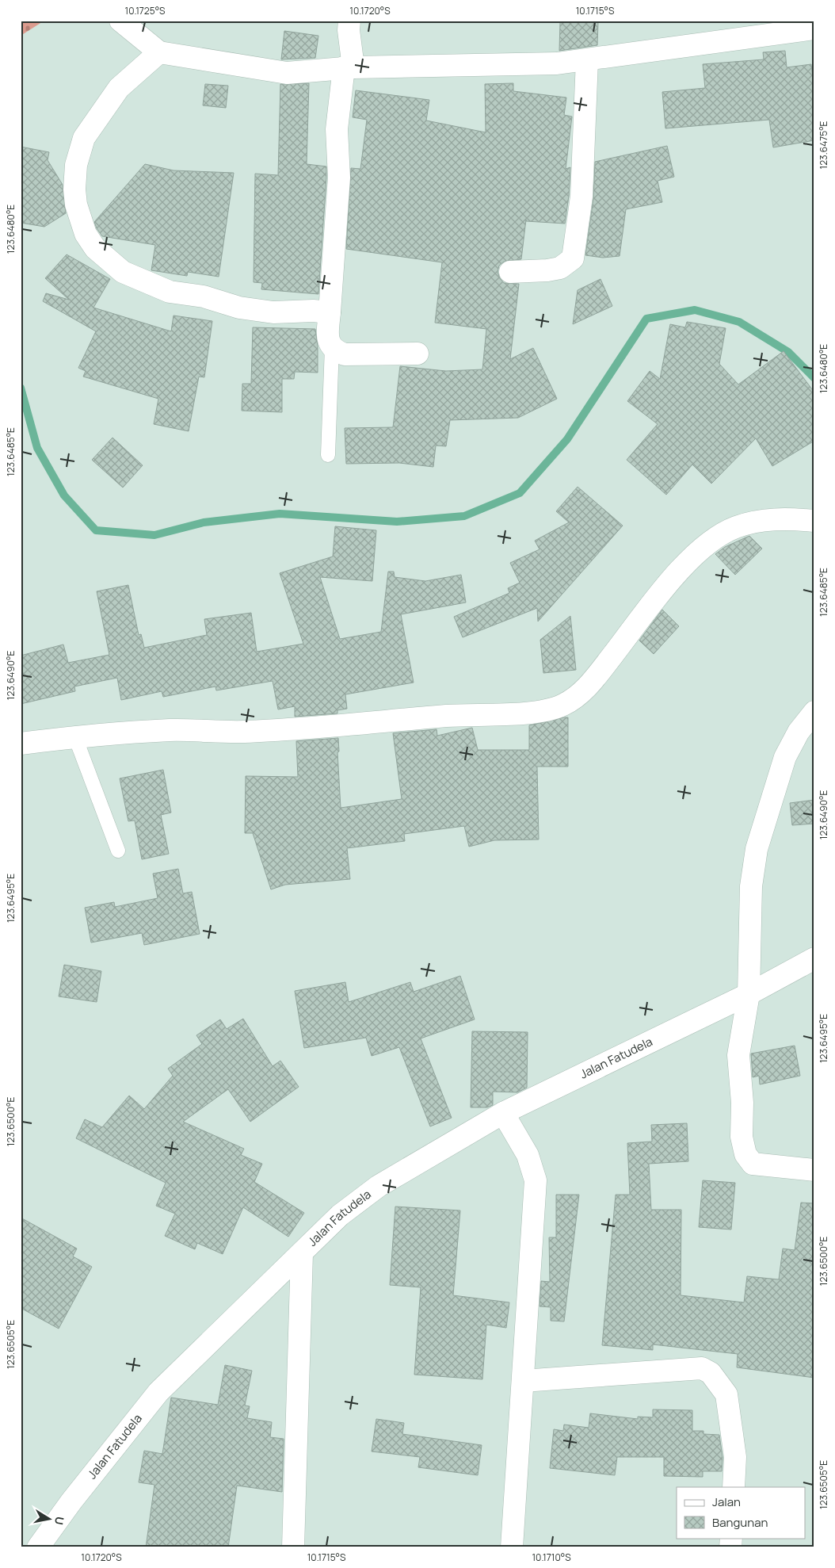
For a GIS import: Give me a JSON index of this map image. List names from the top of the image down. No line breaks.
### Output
{"streets":{"street":["Jalan Fatudela"]},"legend":["Jalan","Bangunan"],"north":"right","coordinates":["10.1725°S","10.1720°S","10.1715°S","123.6475°E","123.6480°E","123.6485°E","123.6490°E","123.6495°E","123.6500°E","123.6505°E","10.1710°S"]}
